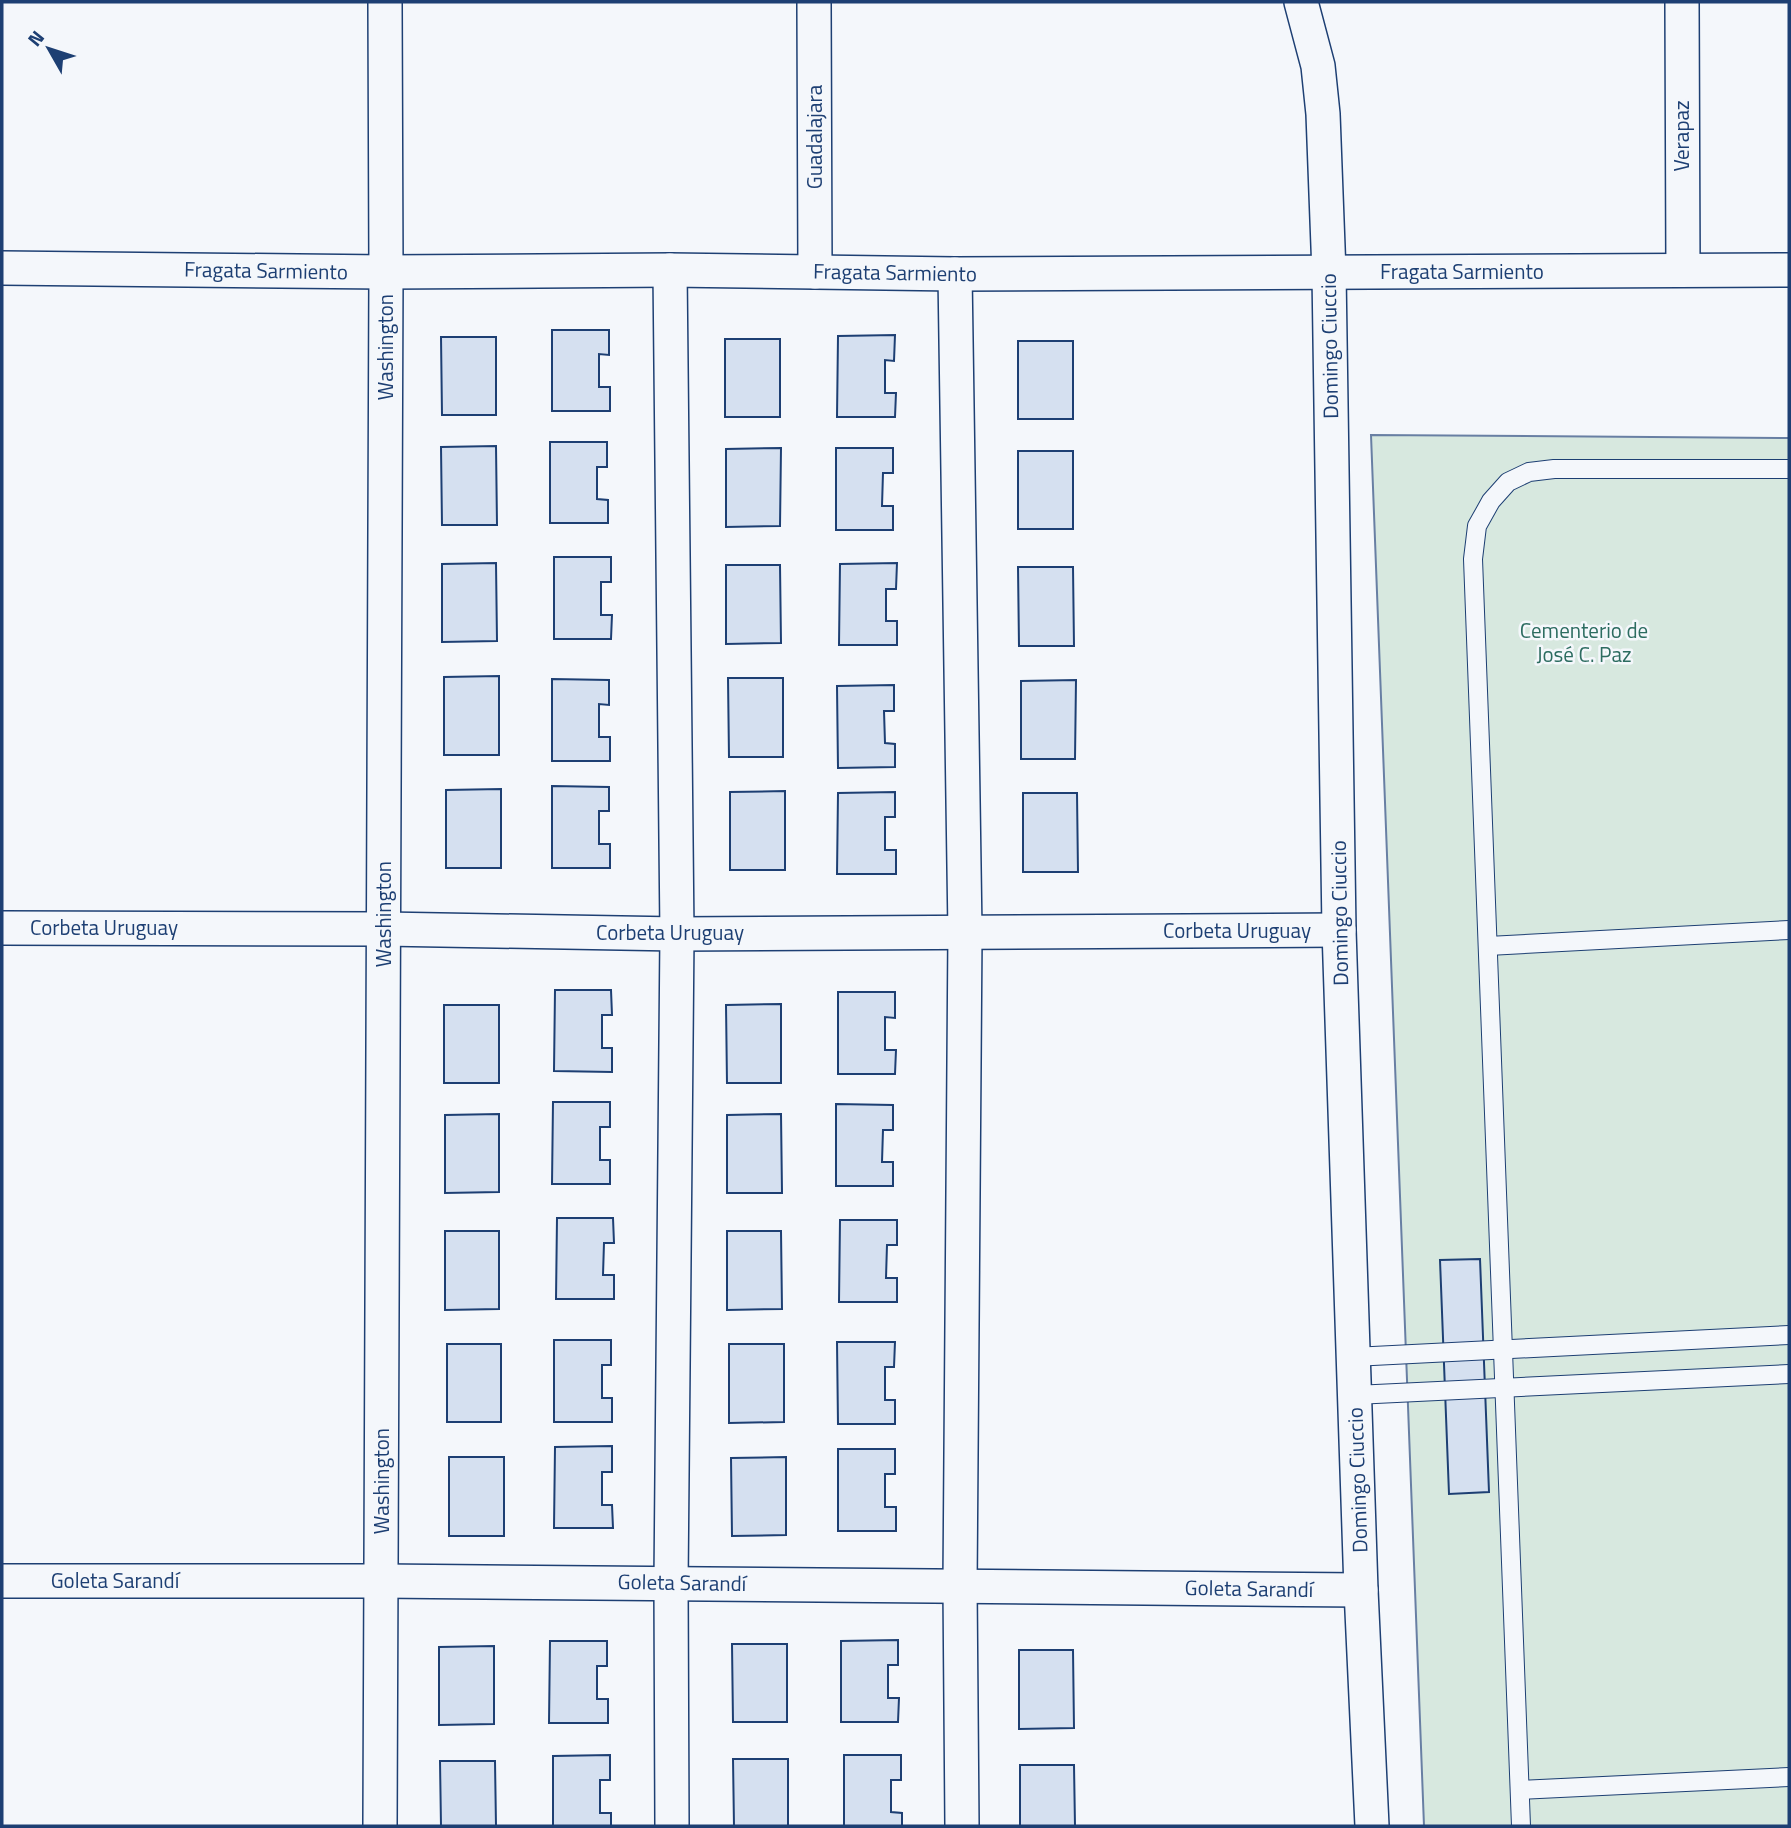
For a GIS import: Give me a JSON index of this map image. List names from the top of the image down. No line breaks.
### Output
{"streets":{"street":["Verapaz","Guadalajara","Fragata Sarmiento","Domingo Ciuccio","Washington","Corbeta Uruguay","Goleta Sarandí"]},"crossings":[["Verapaz","Fragata Sarmiento"],["Guadalajara","Fragata Sarmiento"],["Fragata Sarmiento","Domingo Ciuccio"],["Fragata Sarmiento","Washington"],["Domingo Ciuccio","Corbeta Uruguay"],["Domingo Ciuccio","Goleta Sarandí"],["Washington","Corbeta Uruguay"],["Washington","Goleta Sarandí"]],"parks":["Cementerio de José C. Paz"],"north":"top left"}
